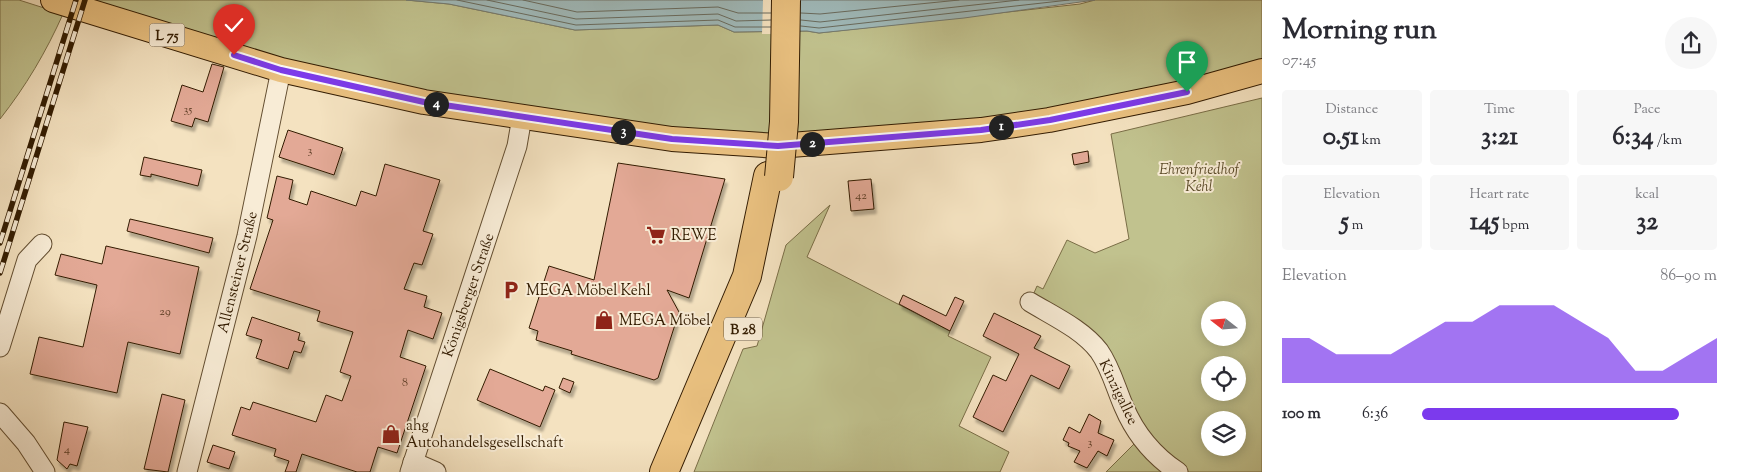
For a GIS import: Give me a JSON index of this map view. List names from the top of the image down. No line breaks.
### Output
{"streets":{"highway":["B 28"],"main road":["L 75"],"street":["Allensteiner Straße","Königsberger Straße","Kinzigallee"]},"crossings":[["L 75","Allensteiner Straße"],["L 75","Königsberger Straße"]],"parks":["Ehrenfriedhof Kehl"],"places":{"supermarket":["REWE"],"parking":["MEGA Möbel Kehl"],"shop":["MEGA Möbel","ahg Autohandelsgesellschaft"]},"house_numbers":["35","3","42","29","8","3","4"],"north":"left","page":{"heading":["Morning run","07:45"],"stats":[["Distance","0.51 km"],["Time","3:21"],["Pace","6:34 /km"],["Elevation","5 m"],["Heart rate","145 bpm"],["kcal","32"]],"pins":["4","1","3","2"],"chart":["Elevation","86–90 m"],"list":[{"name":"100 m","note":"6:36"}]}}
